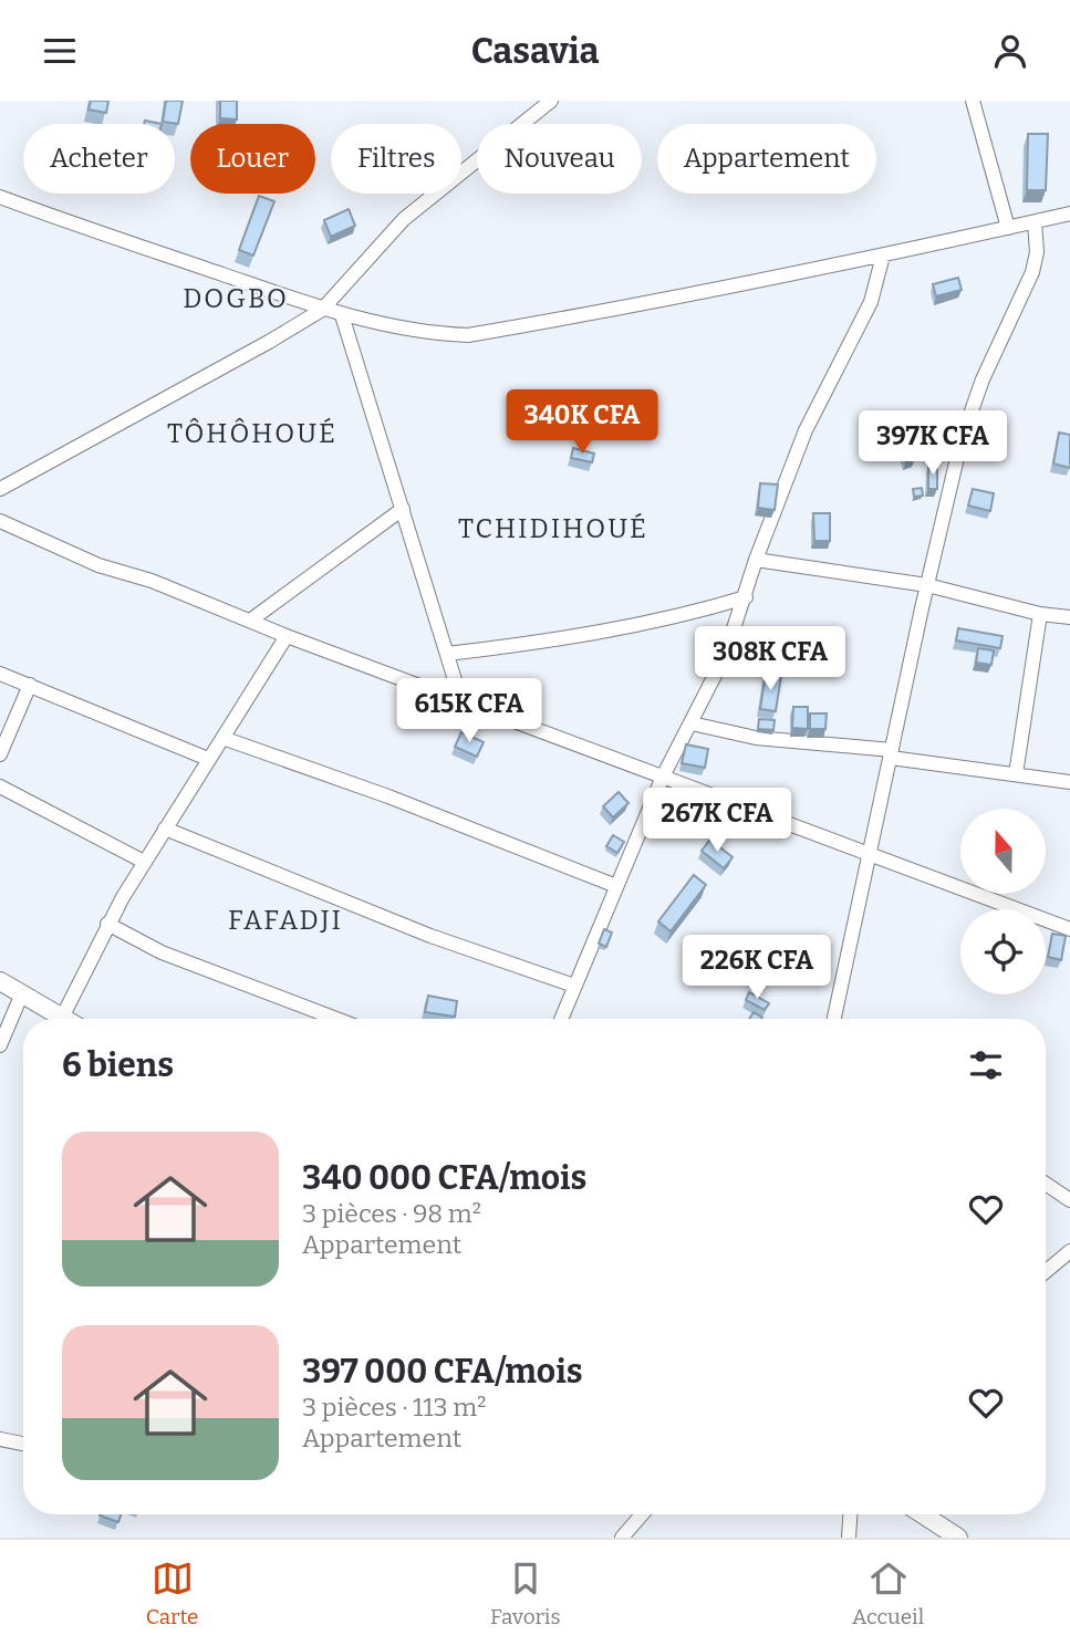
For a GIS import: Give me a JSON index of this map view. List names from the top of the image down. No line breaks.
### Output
{"districts":["DOGBO","TÔHÔHOUÉ","TCHIDIHOUÉ","FAFADJI"],"north":"top","page":{"header":"Casavia","chip":["Acheter","Louer","Filtres","Nouveau","Appartement"],"price":["340K CFA","397K CFA","308K CFA","615K CFA","267K CFA","226K CFA"],"heading":"6 biens","list":[{"name":"340 000 CFA/mois","note":"3 pièces · 98 m² · Appartement"},{"name":"397 000 CFA/mois","note":"3 pièces · 113 m² · Appartement"}],"tabs":["Carte","Favoris","Accueil"]}}
